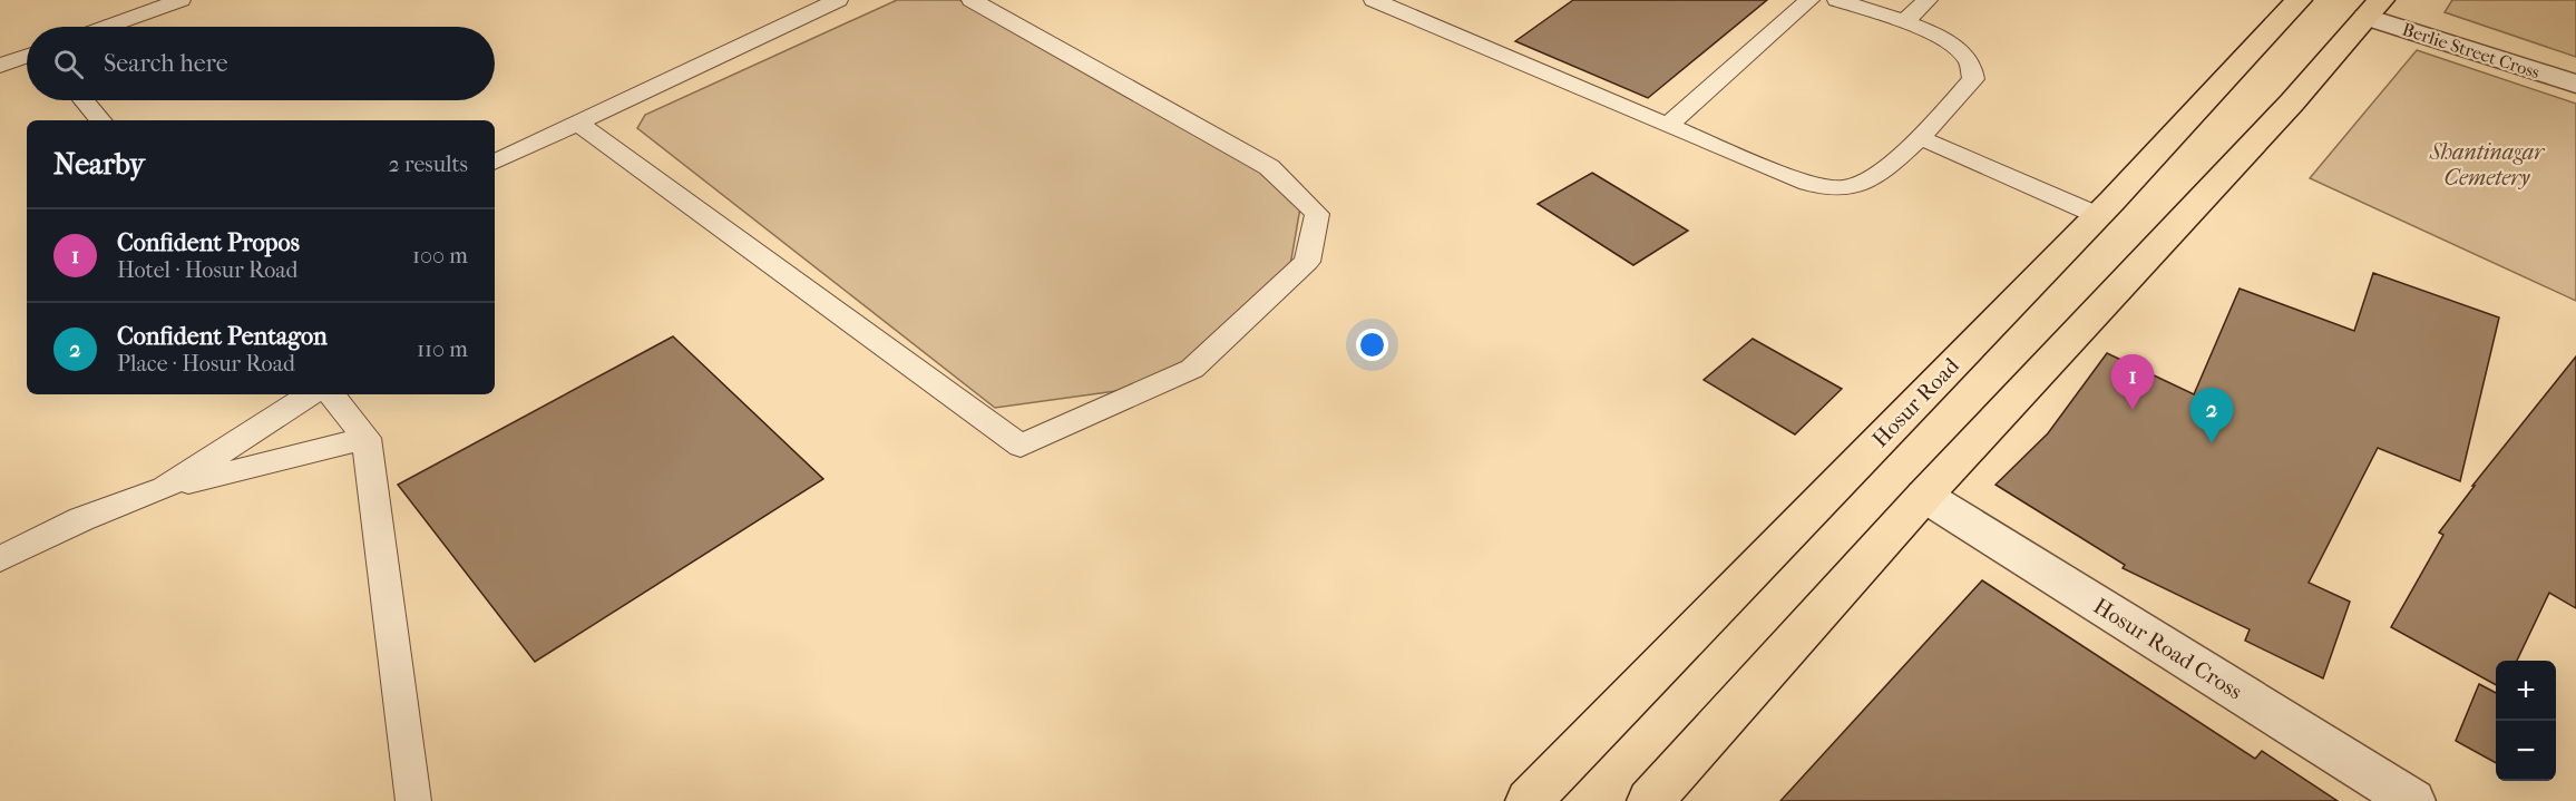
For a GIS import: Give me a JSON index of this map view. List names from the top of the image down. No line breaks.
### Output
{"streets":{"main road":["Hosur Road"],"street":["Berlie Street Cross","Hosur Road Cross"]},"parks":["Shantinagar Cemetery"],"page":{"search":"Search here","heading":["Nearby","2 results"],"list":[{"mark":"1","name":"Confident Propos","note":"Hotel · Hosur Road","value":"100 m"},{"mark":"2","name":"Confident Pentagon","note":"Place · Hosur Road","value":"110 m"}],"pins":["1","2"],"map_buttons":["+","−"]}}
